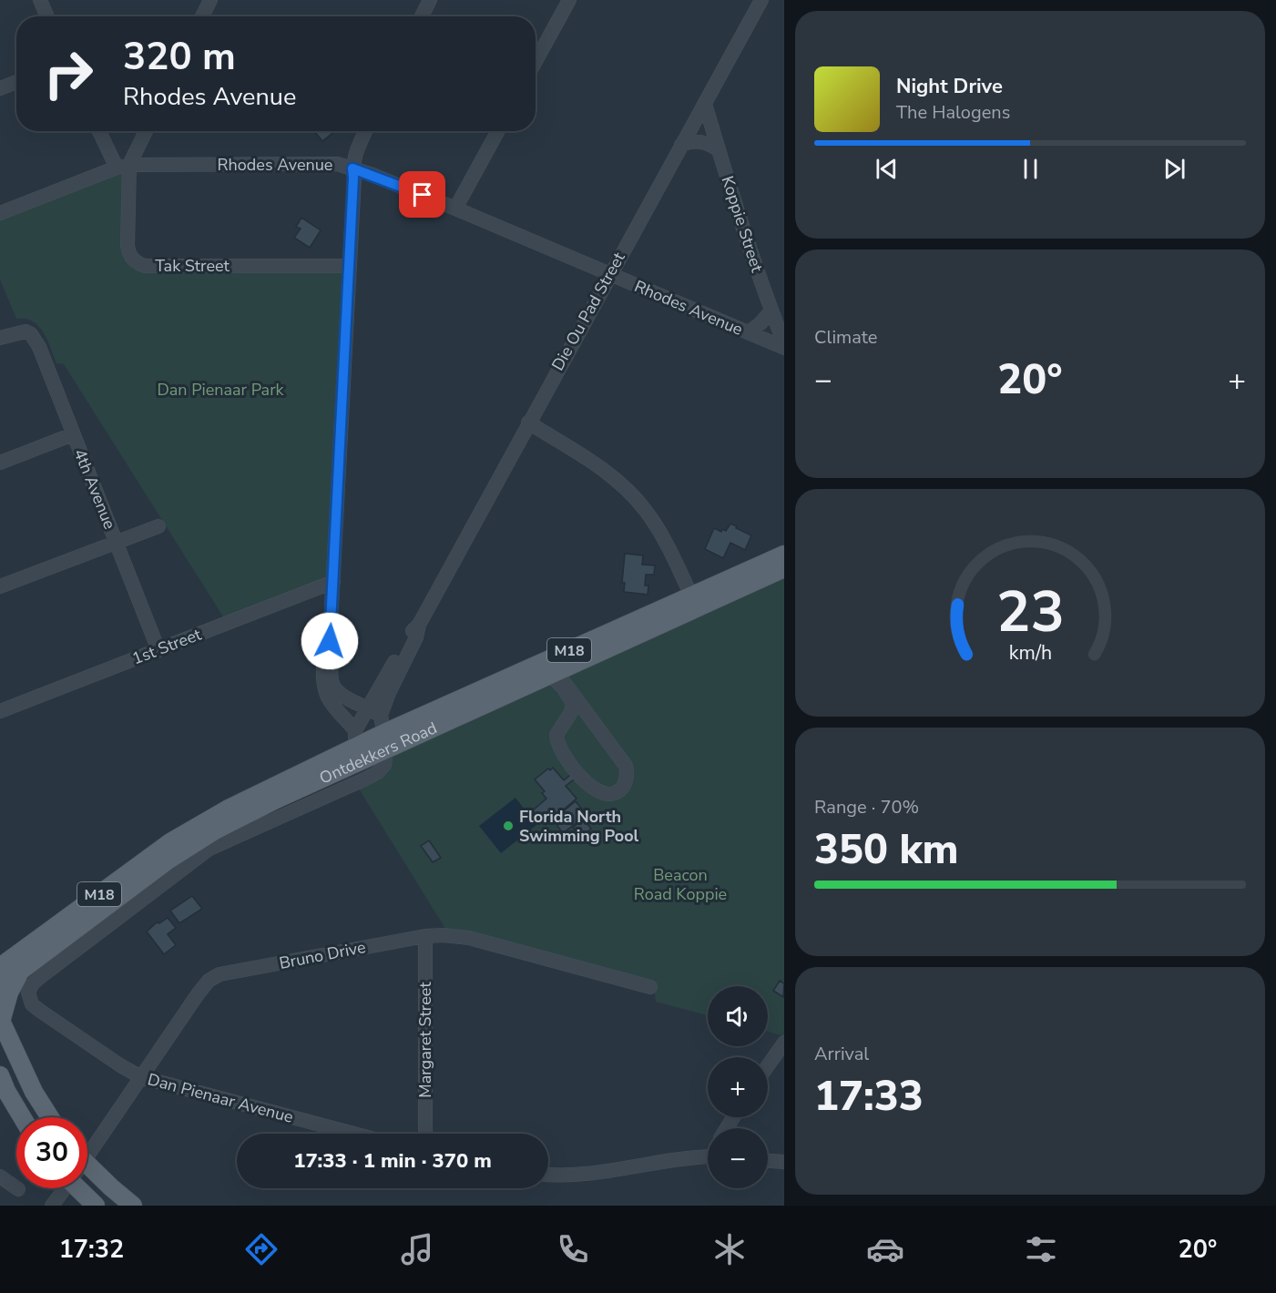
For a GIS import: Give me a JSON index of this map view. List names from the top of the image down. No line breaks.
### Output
{"streets":{"main road":["M18","Ontdekkers Road"],"street":["Rhodes Avenue","Koppie Street","Tak Street","Die Ou Pad Street","4th Avenue","1st Street","Bruno Drive","Margaret Street","Dan Pienaar Avenue"]},"crossings":[["Rhodes Avenue","Tak Street"],["Rhodes Avenue","Die Ou Pad Street"],["Koppie Street","Die Ou Pad Street"],["Die Ou Pad Street","Ontdekkers Road"],["4th Avenue","1st Street"],["Ontdekkers Road","Dan Pienaar Avenue"],["Bruno Drive","Margaret Street"],["Bruno Drive","Dan Pienaar Avenue"]],"parks":["Dan Pienaar Park","Beacon Road Koppie"],"places":["Florida North Swimming Pool"],"page":{"turn":["320 m","Rhodes Avenue"],"song":["Night Drive","The Halogens"],"tile":["Climate",["Range · 70%","350 km"],["Arrival","17:33"]],"heat":["−","20°","+"],"map_buttons":["+","−"],"limit":"30","trip":"17:33 · 1 min · 370 m","tabs":["17:32","20°"],"gauge":["23","km/h"]}}
